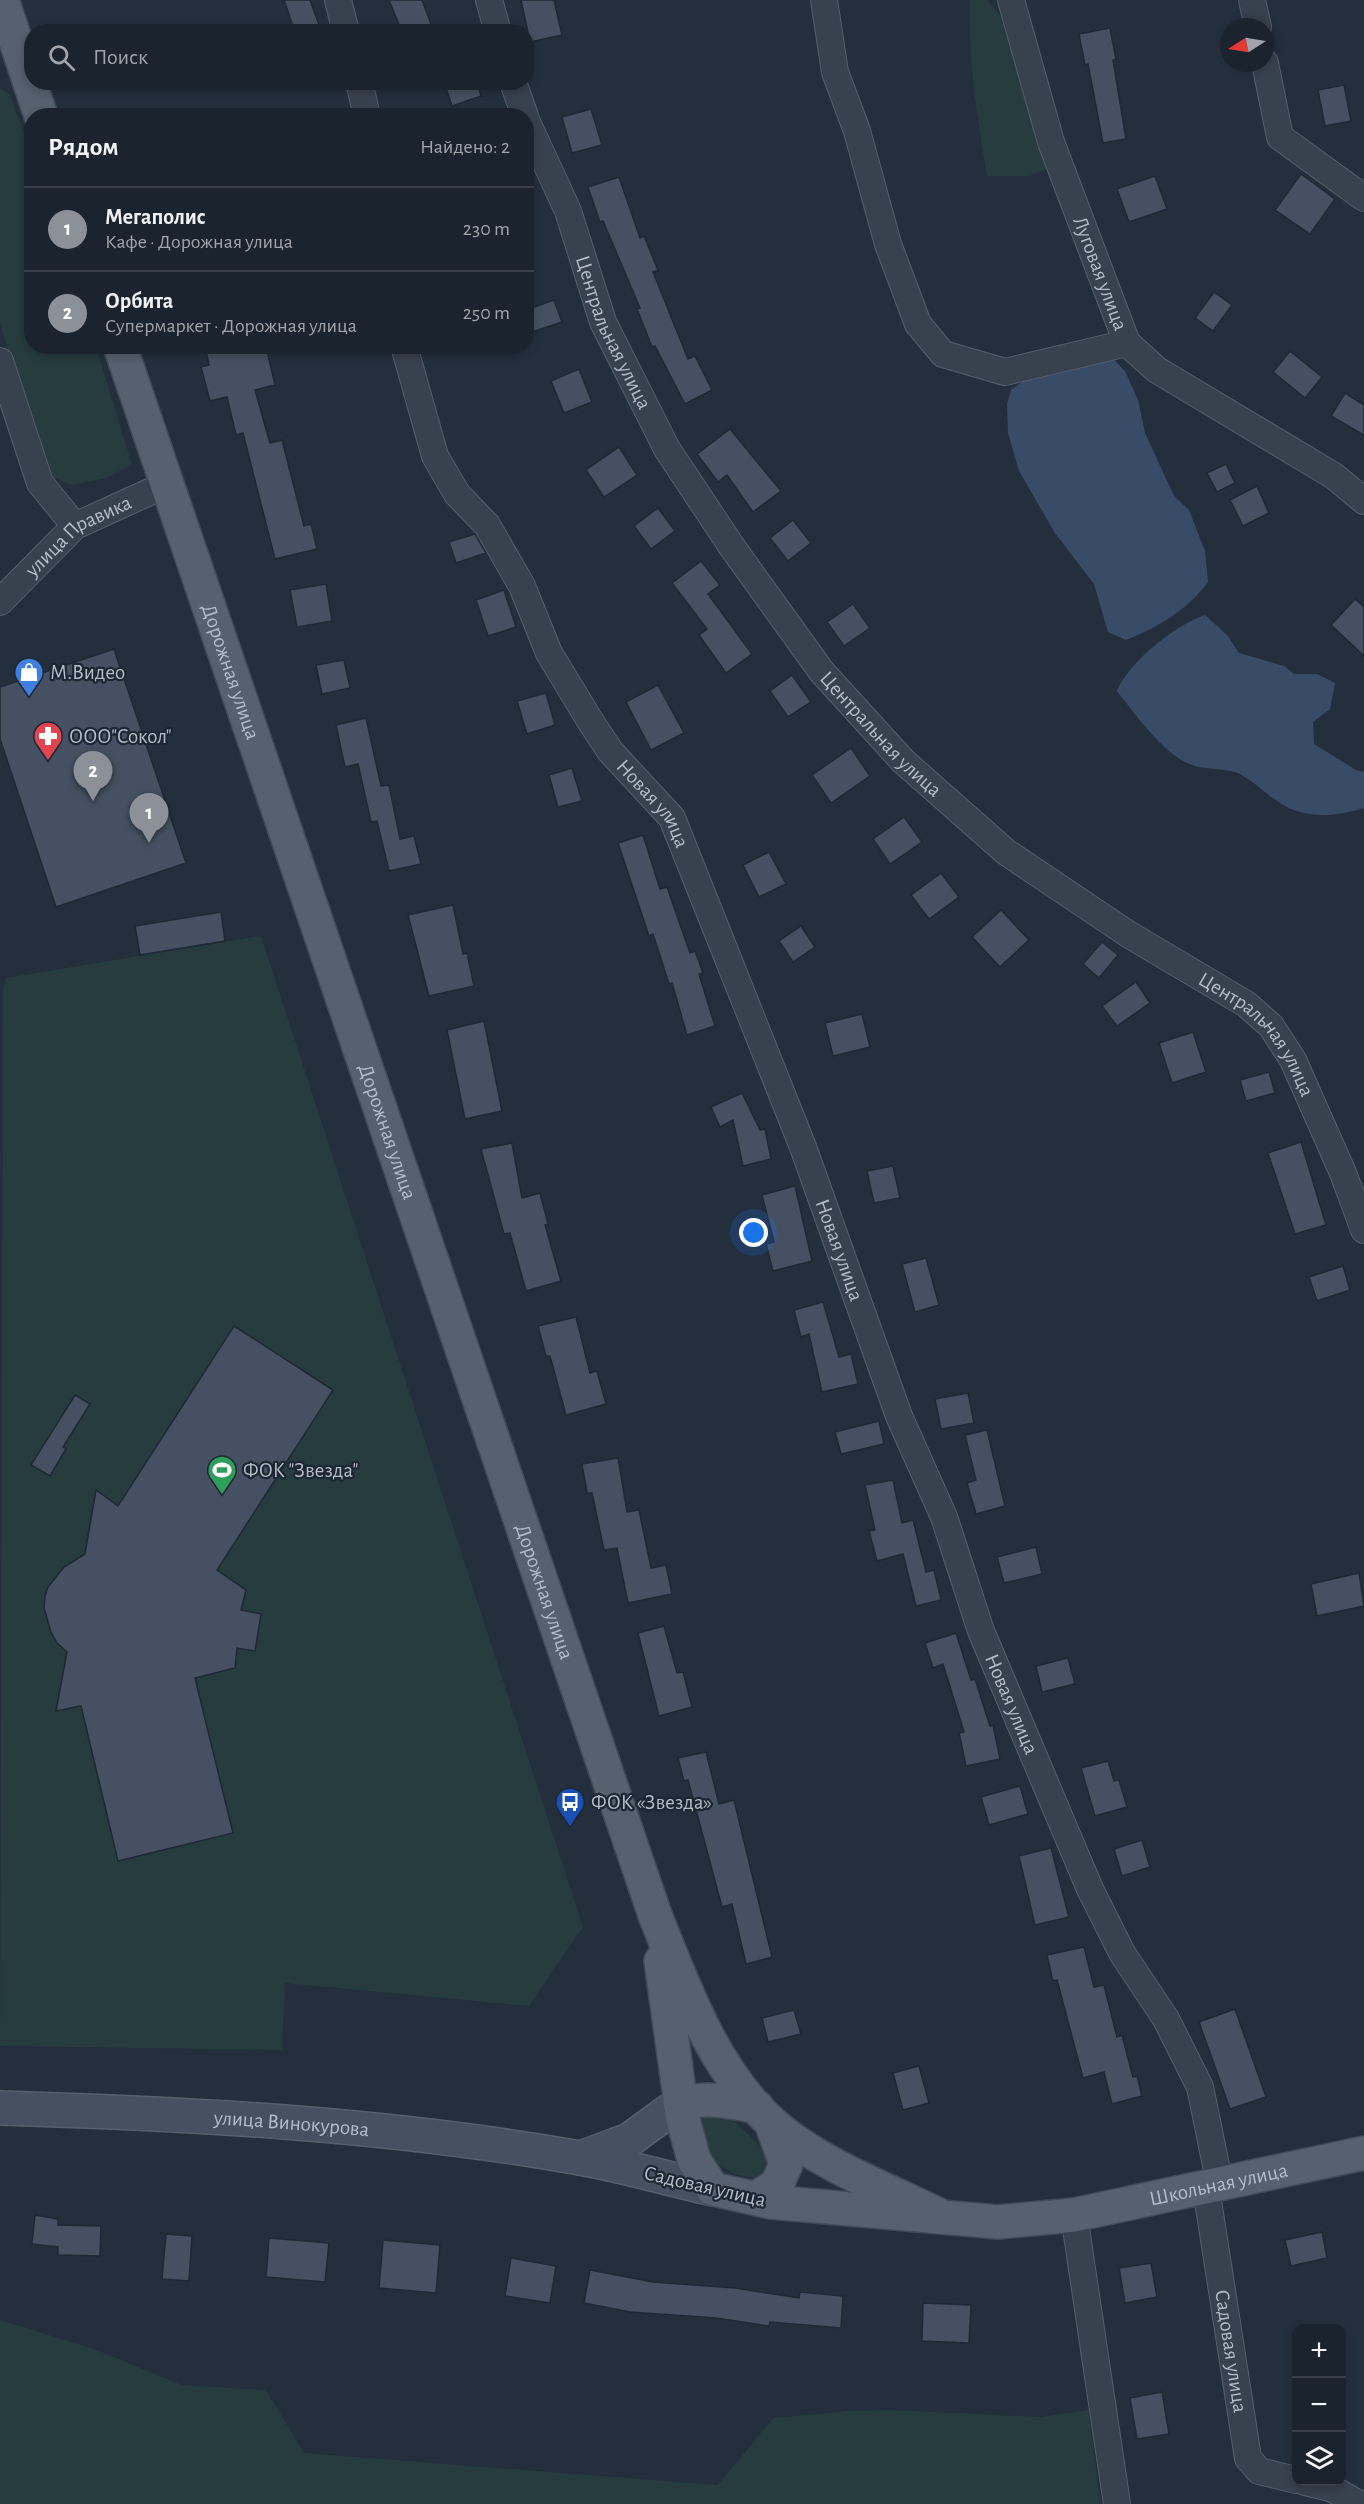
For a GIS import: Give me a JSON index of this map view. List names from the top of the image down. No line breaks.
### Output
{"streets":{"main road":["Дорожная улица","улица Винокурова","Школьная улица","Садовая улица"],"street":["Луговая улица","Центральная улица","улица Правика","Новая улица"]},"crossings":[["улица Правика","Дорожная улица"],["Новая улица","Школьная улица"],["Новая улица","Садовая улица"],["улица Винокурова","Садовая улица"],["Школьная улица","Садовая улица"]],"places":{"shop":["М.Видео"],"pharmacy":["ООО\"Сокол\""],"sports":["ФОК \"Звезда\""],"bus stop":["ФОК «Звезда»"]},"north":"left","page":{"search":"Поиск","heading":["Рядом","Найдено: 2"],"list":[{"mark":"1","name":"Мегаполис","note":"Кафе · Дорожная улица","value":"230 m"},{"mark":"2","name":"Орбита","note":"Супермаркет · Дорожная улица","value":"250 m"}],"pins":["2","1"],"map_buttons":["+","−"]}}
